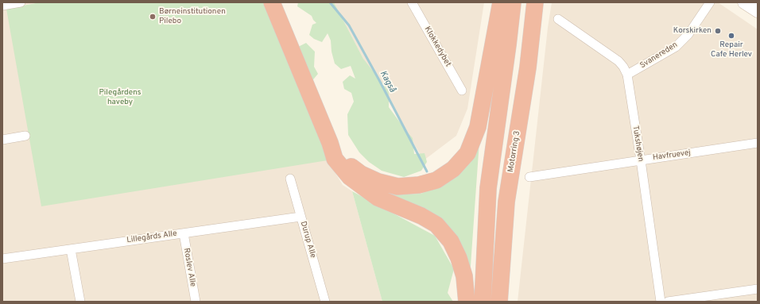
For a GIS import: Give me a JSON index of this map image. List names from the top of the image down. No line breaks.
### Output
{"streets":{"highway":["Motorring 3"],"street":["Klokkedybet","Svanereden","Tukshøjen","Havfruevej","Lillegårds Alle","Durup Alle","Roslev Alle"]},"crossings":[["Svanereden","Tukshøjen"],["Tukshøjen","Havfruevej"],["Lillegårds Alle","Durup Alle"],["Lillegårds Alle","Roslev Alle"]],"water":["Kagså"],"parks":["Pilegårdens haveby"],"places":["Børneinstitutionen Pilebo","Korskirken","Repair Cafe Herlev"]}
